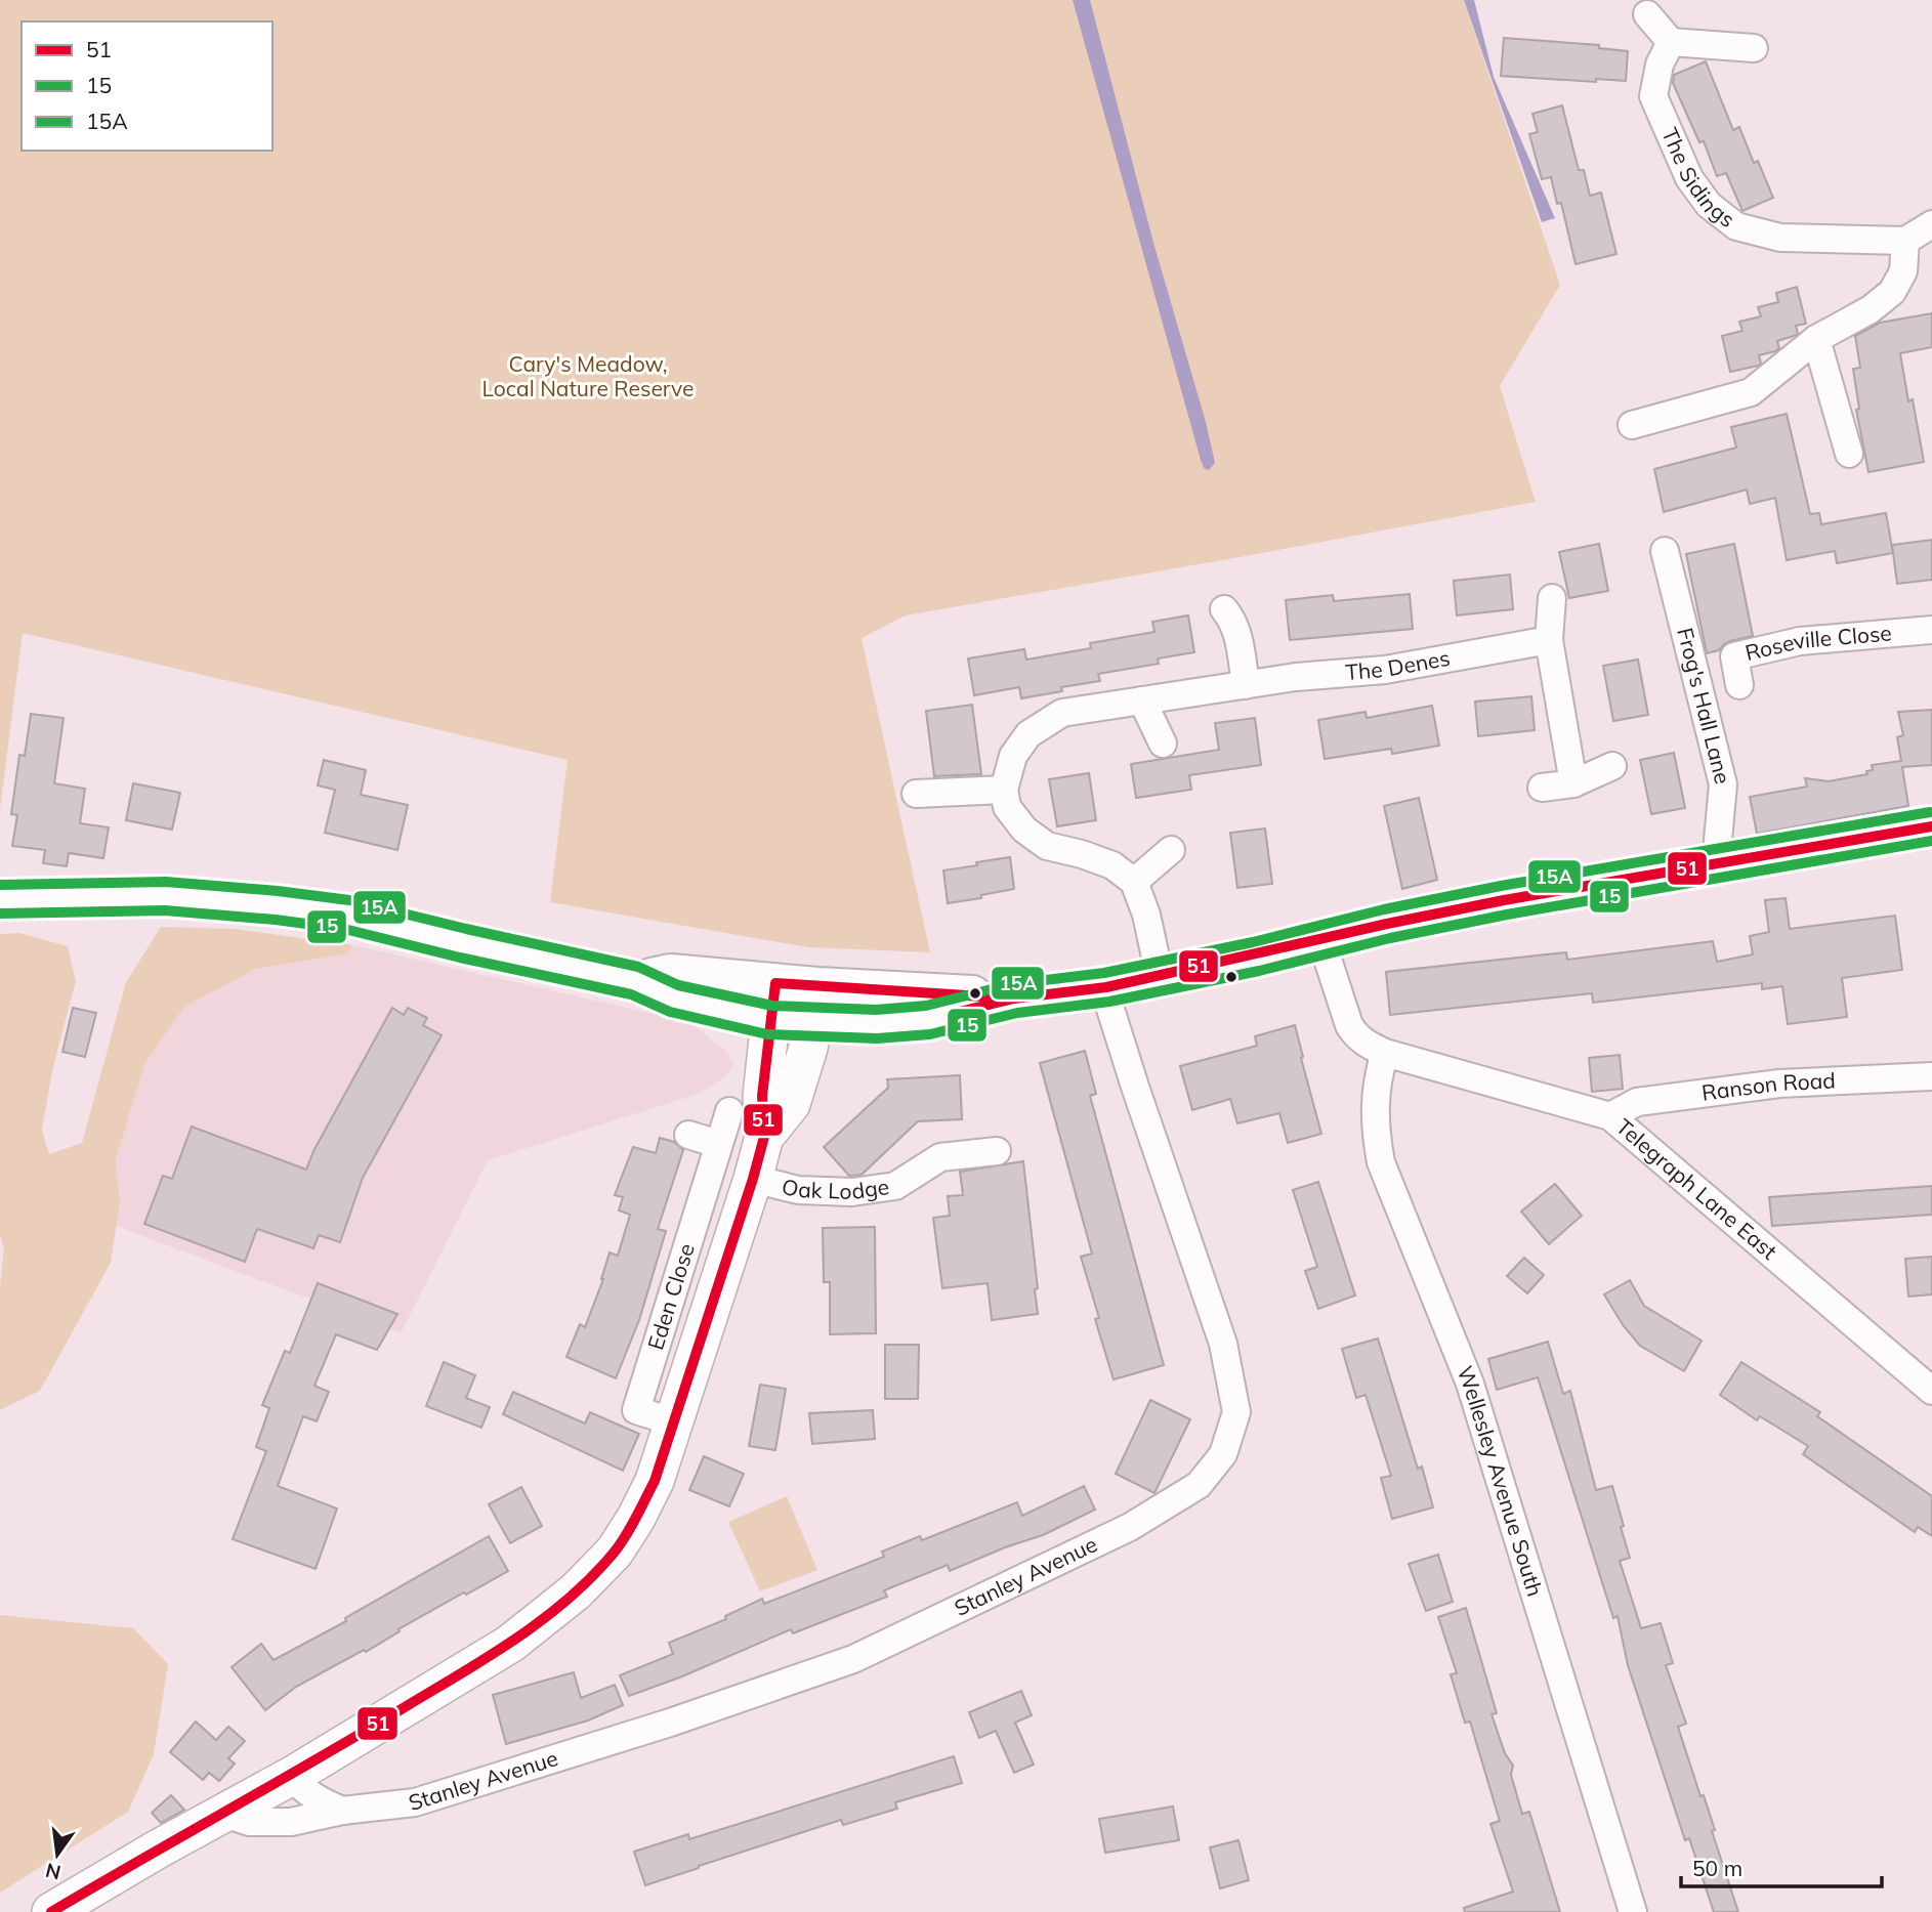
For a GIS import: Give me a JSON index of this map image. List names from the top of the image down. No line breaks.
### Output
{"streets":{"street":["The Sidings","Roseville Close","The Denes","Frog's Hall Lane","Ranson Road","Oak Lodge","Telegraph Lane East","Eden Close","Wellesley Avenue South","Stanley Avenue"]},"crossings":[["Ranson Road","Telegraph Lane East"],["Telegraph Lane East","Wellesley Avenue South"]],"parks":["Cary's Meadow, Local Nature Reserve"],"lines":["transit line 15A","transit line 51","transit line 15"],"legend":["51","15","15A"],"scale_bar":"50 m","north":"bottom"}
